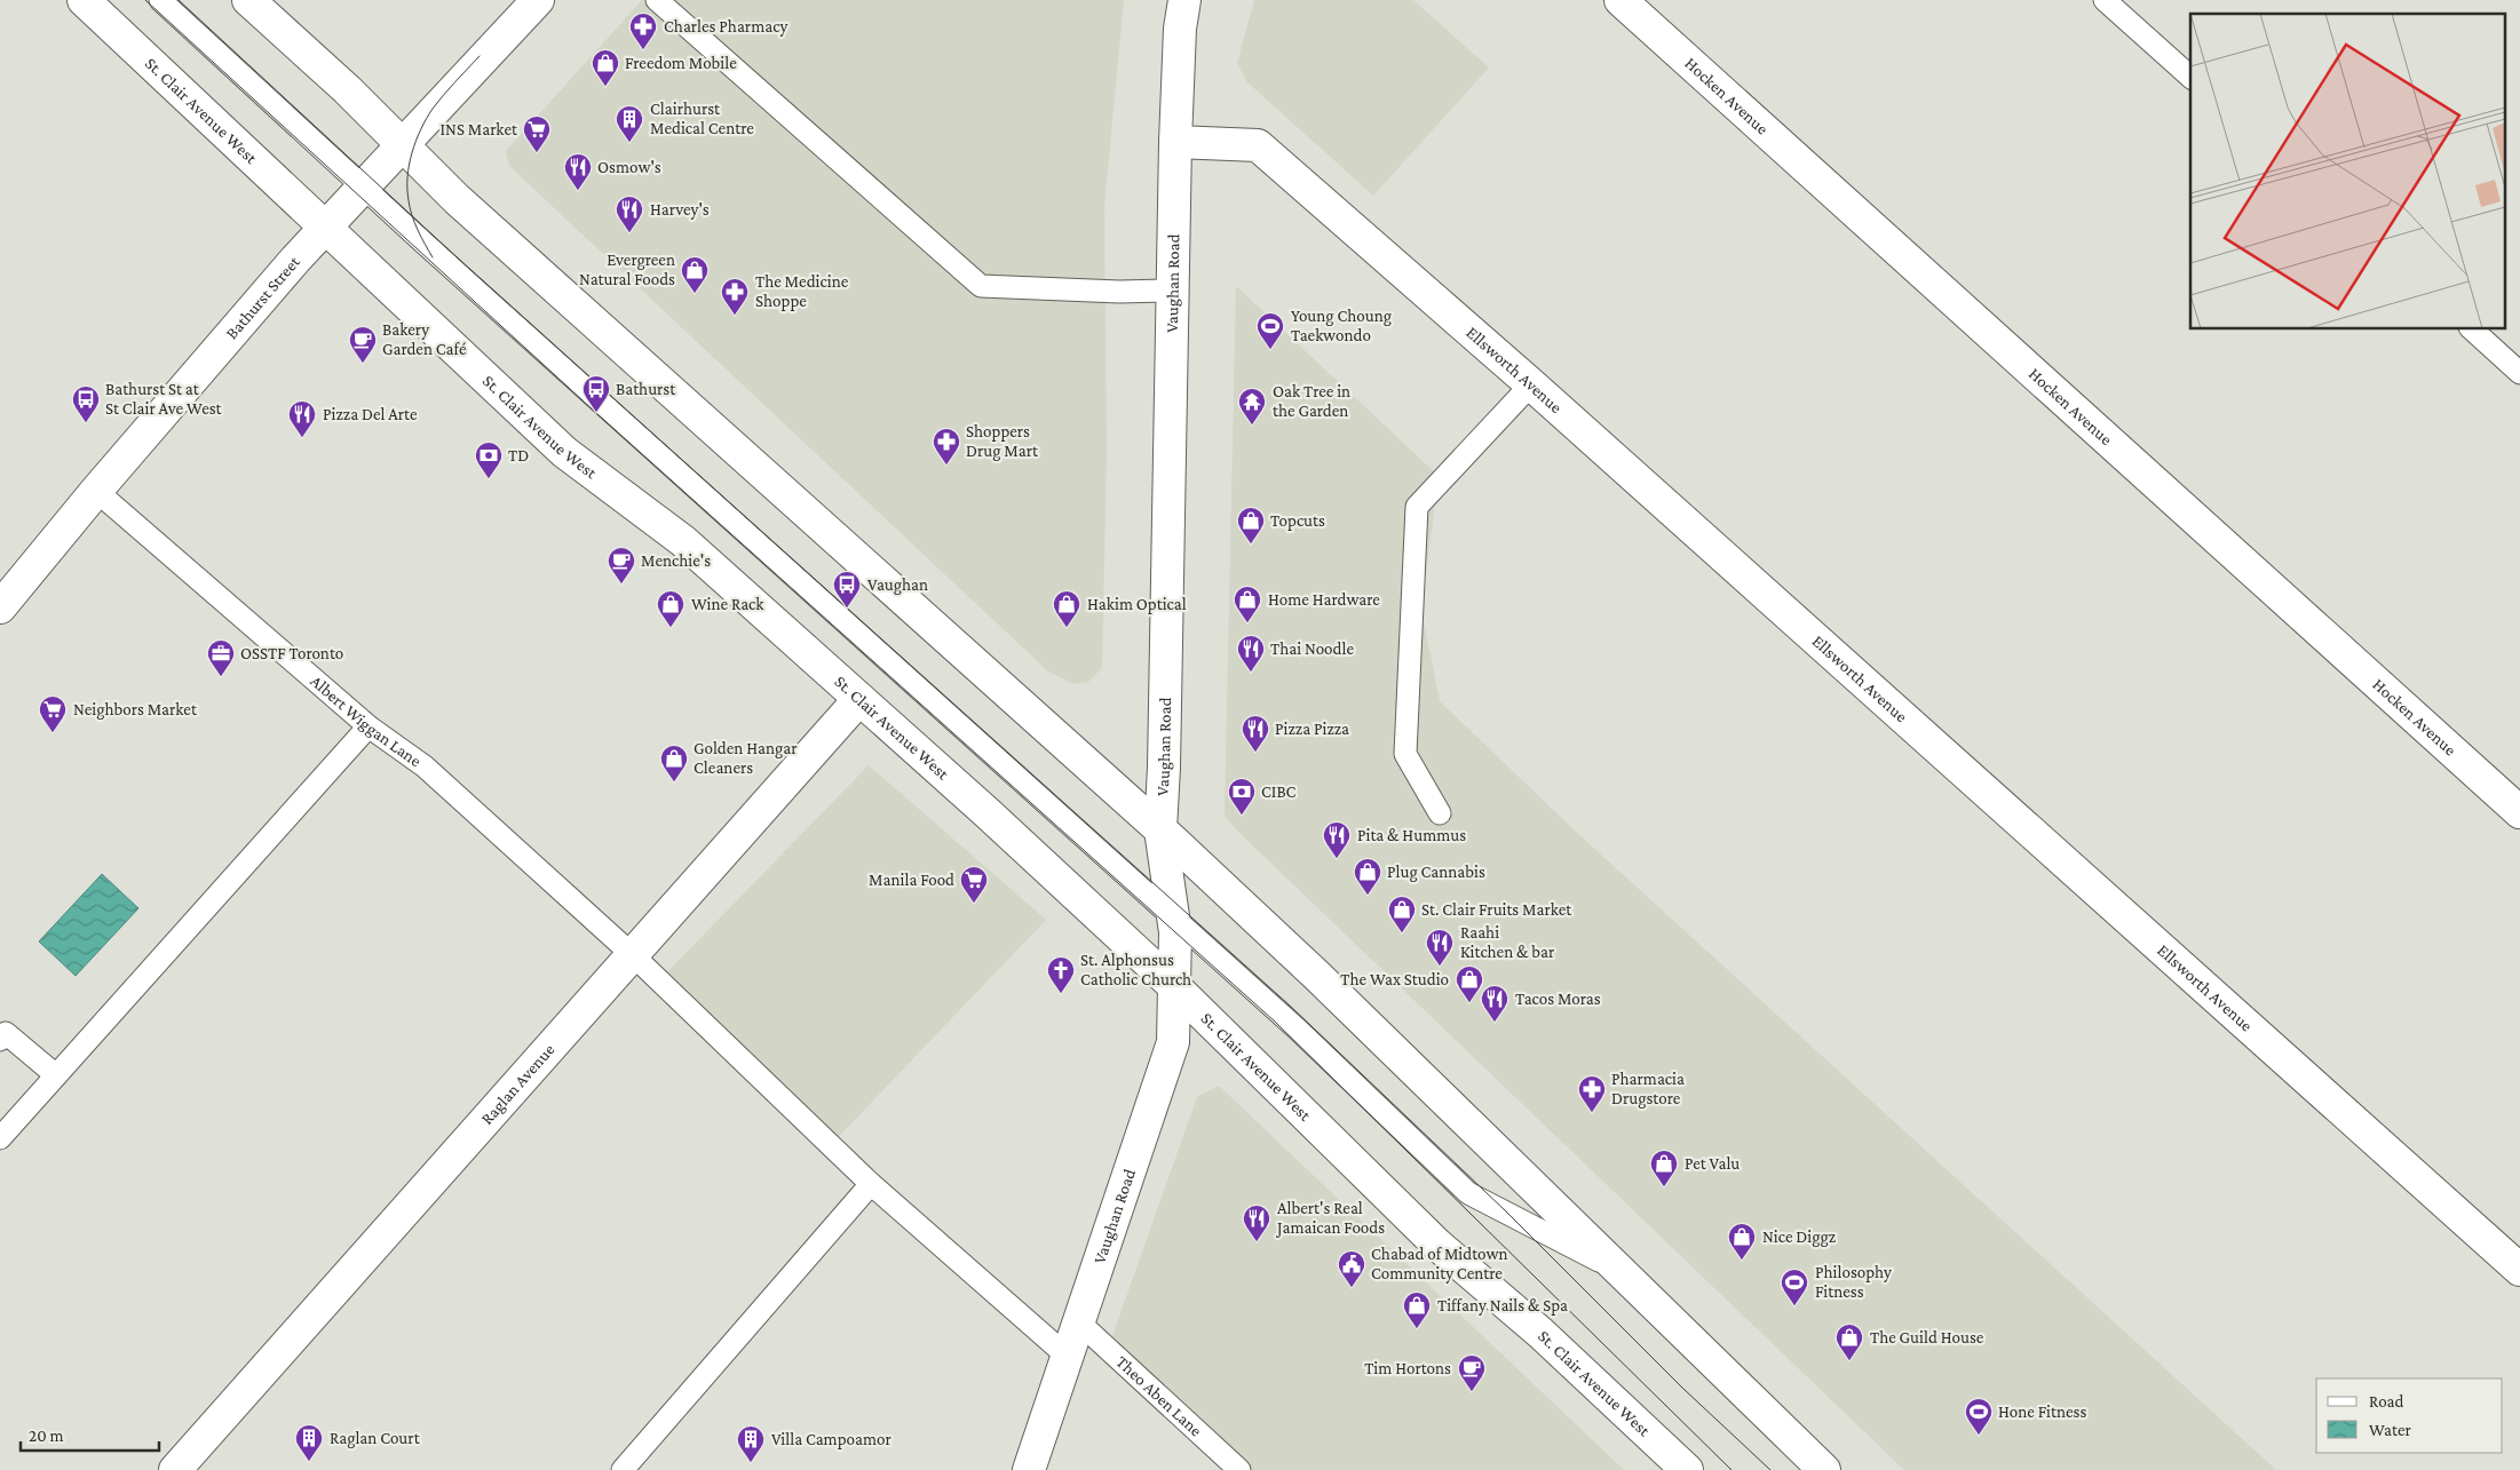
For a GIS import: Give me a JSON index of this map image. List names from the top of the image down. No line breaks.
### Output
{"streets":{"street":["Hocken Avenue","St. Clair Avenue West","Vaughan Road","Bathurst Street","Ellsworth Avenue","Raglan Avenue"],"lane":["Albert Wiggan Lane","Theo Aben Lane"]},"crossings":[["St. Clair Avenue West","Vaughan Road"],["St. Clair Avenue West","Bathurst Street"],["St. Clair Avenue West","Raglan Avenue"],["Vaughan Road","Ellsworth Avenue"],["Vaughan Road","Albert Wiggan Lane"],["Vaughan Road","Theo Aben Lane"],["Bathurst Street","Albert Wiggan Lane"],["Albert Wiggan Lane","Raglan Avenue"]],"places":{"pharmacy":["Charles Pharmacy","The Medicine Shoppe","Shoppers Drug Mart","Pharmacia Drugstore"],"shop":["Freedom Mobile","Evergreen Natural Foods","Topcuts","Home Hardware","Wine Rack","Hakim Optical","Golden Hangar Cleaners","Plug Cannabis","St. Clair Fruits Market","The Wax Studio","Pet Valu","Nice Diggz","Tiffany Nails & Spa","The Guild House"],"building":["Clairhurst Medical Centre","Raglan Court","Villa Campoamor"],"supermarket":["INS Market","Neighbors Market","Manila Food"],"restaurant":["Osmow's","Harvey's","Pizza Del Arte","Thai Noodle","Pizza Pizza","Pita & Hummus","Raahi Kitchen & bar","Tacos Moras","Albert's Real Jamaican Foods"],"sports":["Young Choung Taekwondo","Philosophy Fitness","Hone Fitness"],"cafe":["Bakery Garden Café","Menchie's","Tim Hortons"],"bus stop":["Bathurst","Bathurst St at St Clair Ave West","Vaughan"],"temple":["Oak Tree in the Garden"],"bank":["TD","CIBC"],"office":["OSSTF Toronto"],"church":["St. Alphonsus Catholic Church"],"public building":["Chabad of Midtown Community Centre"]},"legend":["Road","Water"],"scale_bar":"20 m"}
